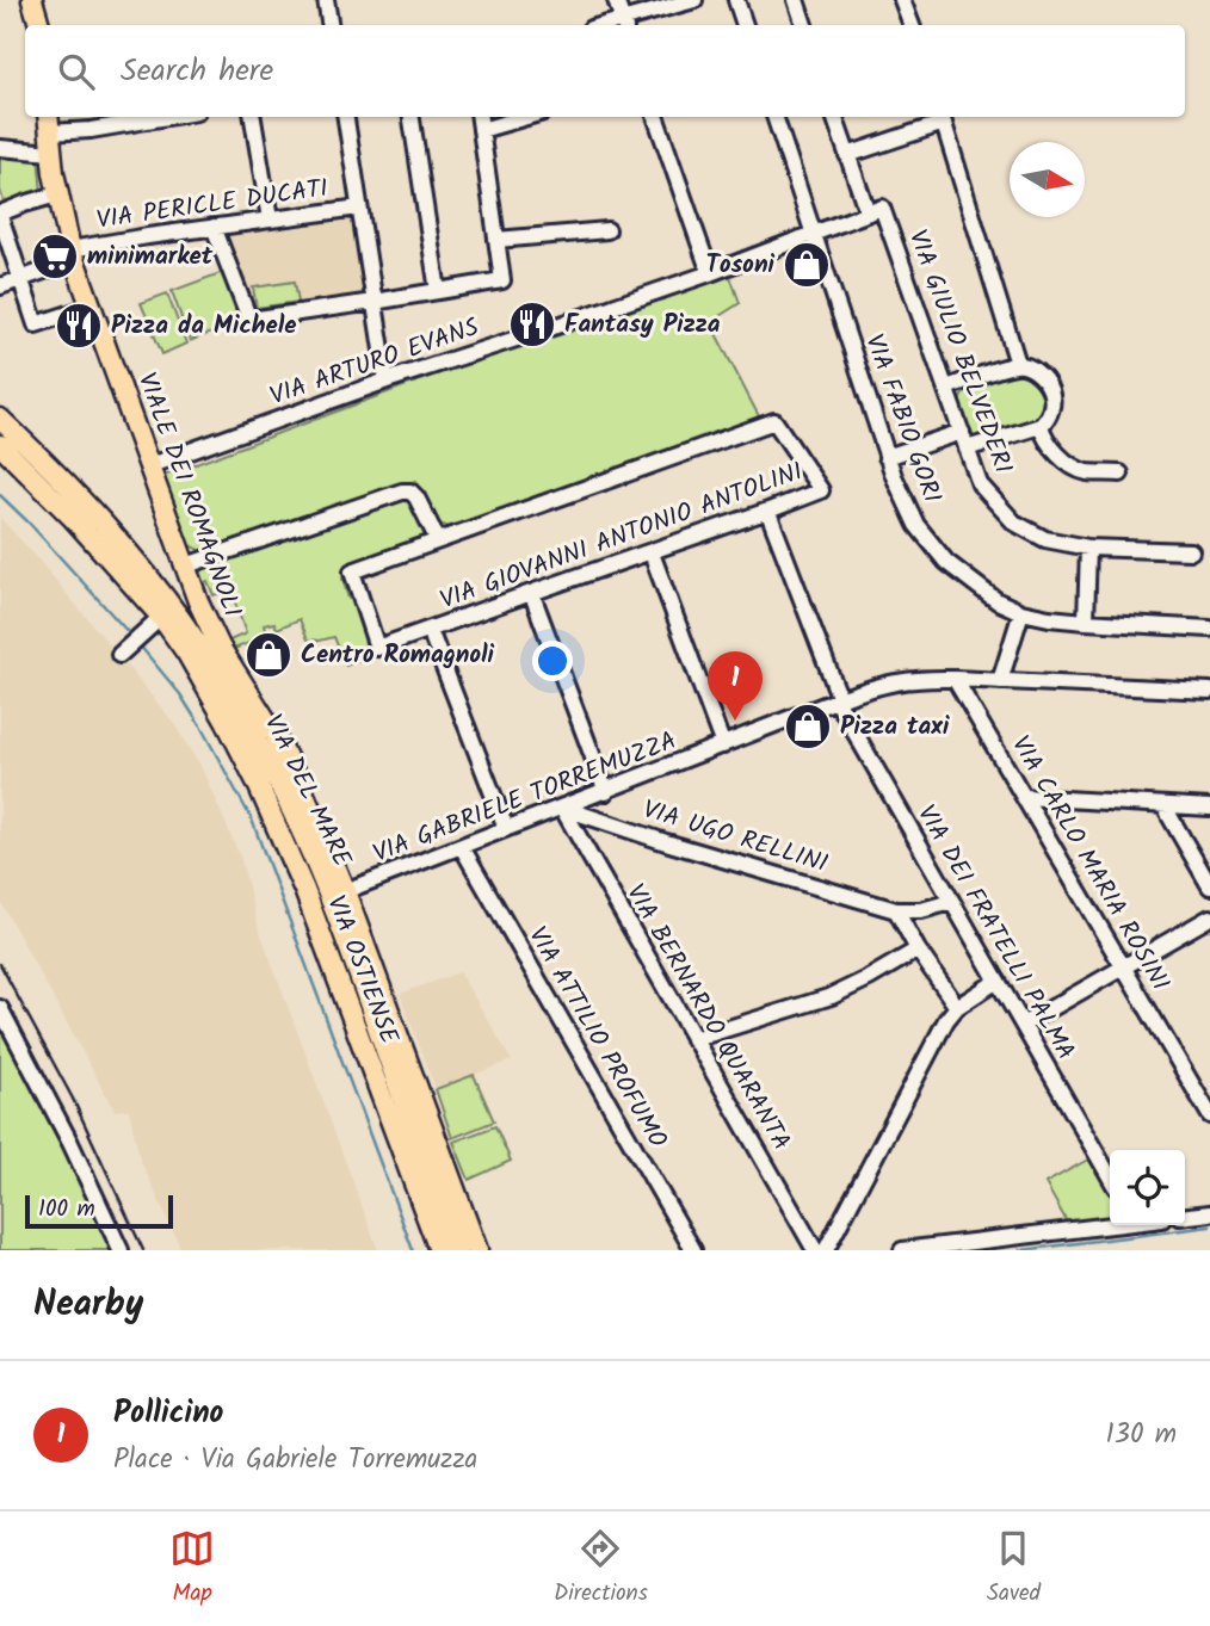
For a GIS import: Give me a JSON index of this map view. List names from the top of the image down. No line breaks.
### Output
{"streets":{"main road":["VIALE DEI ROMAGNOLI","VIA DEL MARE","VIA OSTIENSE"],"street":["VIA PERICLE DUCATI","VIA GIULIO BELVEDERI","VIA ARTURO EVANS","VIA FABIO GORI","VIA GIOVANNI ANTONIO ANTOLINI","VIA GABRIELE TORREMUZZA","VIA UGO RELLINI","VIA CARLO MARIA ROSINI","VIA DEI FRATELLI PALMA","VIA BERNARDO QUARANTA","VIA ATTILIO PROFUMO"]},"crossings":[["VIA PERICLE DUCATI","VIALE DEI ROMAGNOLI"],["VIA GIULIO BELVEDERI","VIA ARTURO EVANS"],["VIA ARTURO EVANS","VIA FABIO GORI"],["VIA ARTURO EVANS","VIALE DEI ROMAGNOLI"],["VIALE DEI ROMAGNOLI","VIA GABRIELE TORREMUZZA"],["VIA GABRIELE TORREMUZZA","VIA UGO RELLINI"],["VIA GABRIELE TORREMUZZA","VIA CARLO MARIA ROSINI"],["VIA GABRIELE TORREMUZZA","VIA DEI FRATELLI PALMA"],["VIA GABRIELE TORREMUZZA","VIA BERNARDO QUARANTA"],["VIA GABRIELE TORREMUZZA","VIA ATTILIO PROFUMO"],["VIA UGO RELLINI","VIA BERNARDO QUARANTA"]],"places":{"supermarket":["minimarket"],"shop":["Tosoni","Centro Romagnoli","Pizza taxi"],"restaurant":["Fantasy Pizza","Pizza da Michele"]},"scale_bar":"100 m","north":"right","page":{"search":"Search here","pins":"1","scale":"100 m","heading":"Nearby","list":[{"mark":"1","name":"Pollicino","note":"Place · Via Gabriele Torremuzza","value":"130 m"}],"nav":["Map","Directions","Saved"]}}
